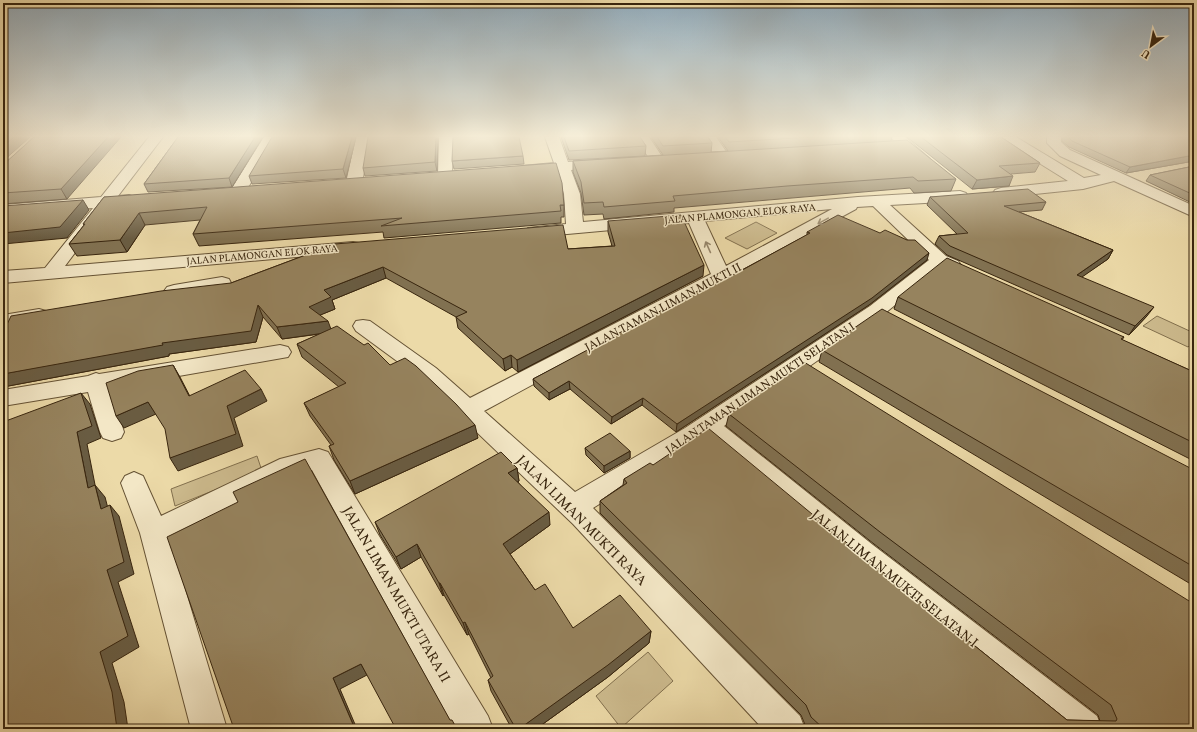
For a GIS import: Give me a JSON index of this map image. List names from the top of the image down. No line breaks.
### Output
{"streets":{"street":["JALAN PLAMONGAN ELOK RAYA","JALAN TAMAN LIMAN MUKTI II","JALAN TAMAN LIMAN MUKTI SELATAN I","JALAN LIMAN MUKTI RAYA","JALAN LIMAN MUKTI SELATAN I","JALAN LIMAN MUKTI UTARA II"]},"crossings":[["JALAN PLAMONGAN ELOK RAYA","JALAN TAMAN LIMAN MUKTI II"],["JALAN TAMAN LIMAN MUKTI II","JALAN LIMAN MUKTI RAYA"],["JALAN TAMAN LIMAN MUKTI SELATAN I","JALAN LIMAN MUKTI RAYA"],["JALAN TAMAN LIMAN MUKTI SELATAN I","JALAN LIMAN MUKTI SELATAN I"]],"one_way":["JALAN TAMAN LIMAN MUKTI II"],"north":"bottom left"}
